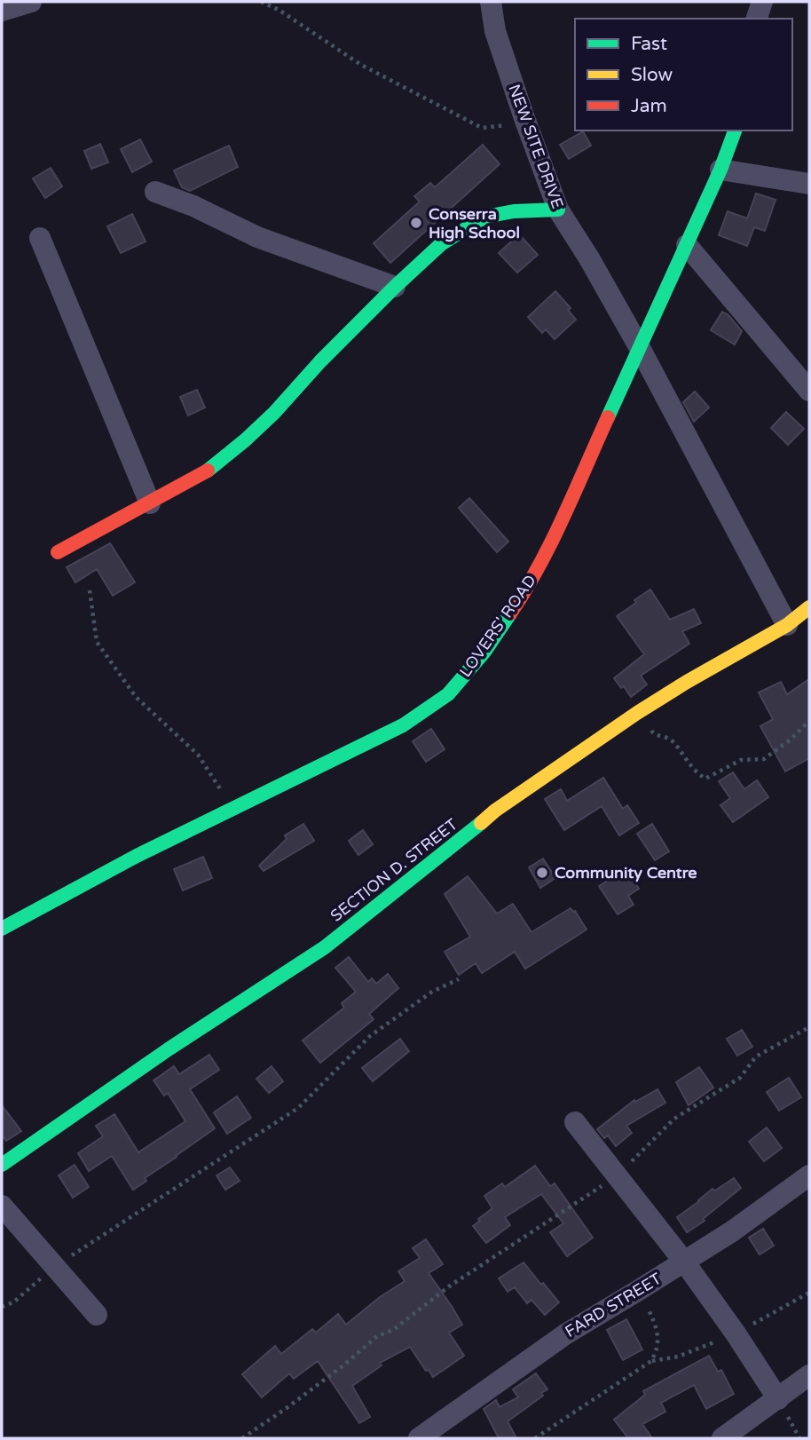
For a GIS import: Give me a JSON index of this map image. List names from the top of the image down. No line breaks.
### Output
{"streets":{"street":["NEW SITE DRIVE","LOVERS' ROAD","SECTION D. STREET","FARD STREET"]},"crossings":[["NEW SITE DRIVE","LOVERS' ROAD"],["NEW SITE DRIVE","SECTION D. STREET"]],"places":["Conserra High School","Community Centre"],"legend":["Fast","Slow","Jam"]}
